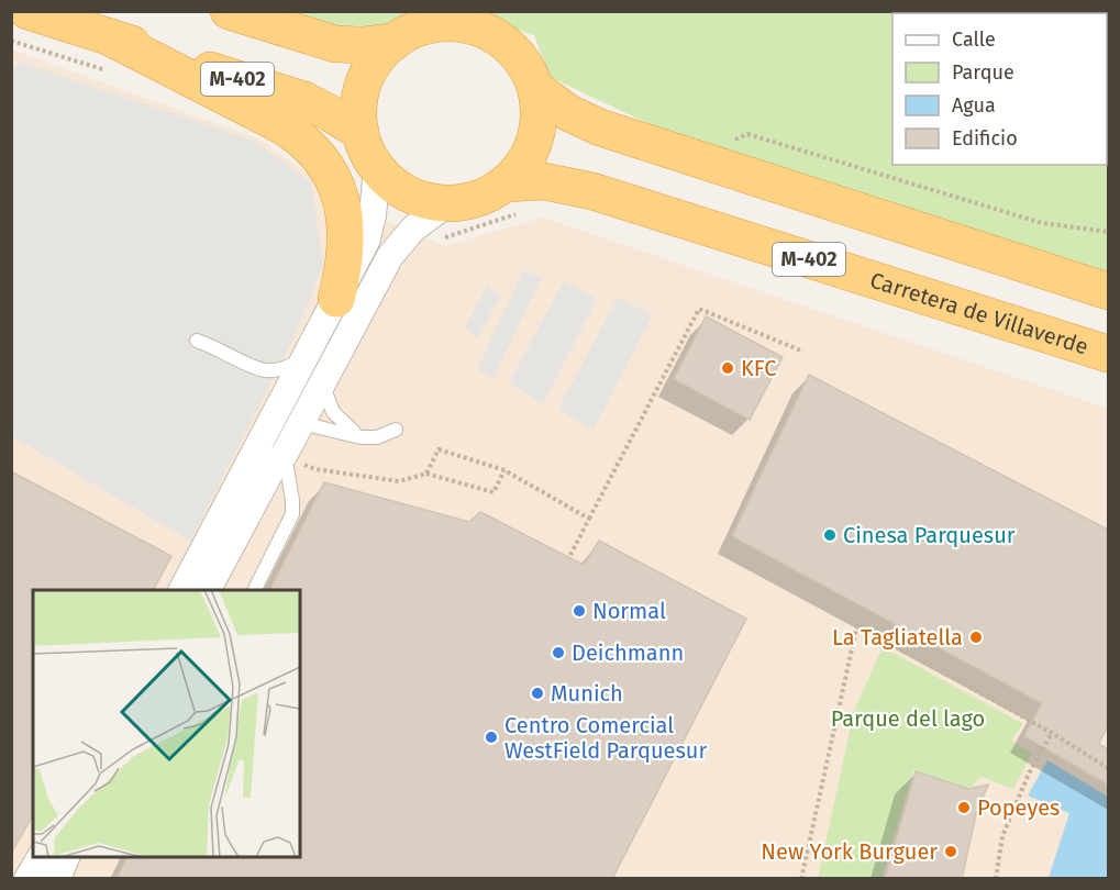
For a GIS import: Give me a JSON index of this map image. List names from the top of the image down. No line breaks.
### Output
{"streets":{"highway":["M-402","Carretera de Villaverde"]},"crossings":[["M-402","Carretera de Villaverde"]],"parks":["Parque del lago"],"places":["KFC","Cinesa Parquesur","Normal","La Tagliatella","Deichmann","Munich","Centro Comercial WestField Parquesur","Popeyes","New York Burguer"],"legend":["Calle","Parque","Agua","Edificio"]}
